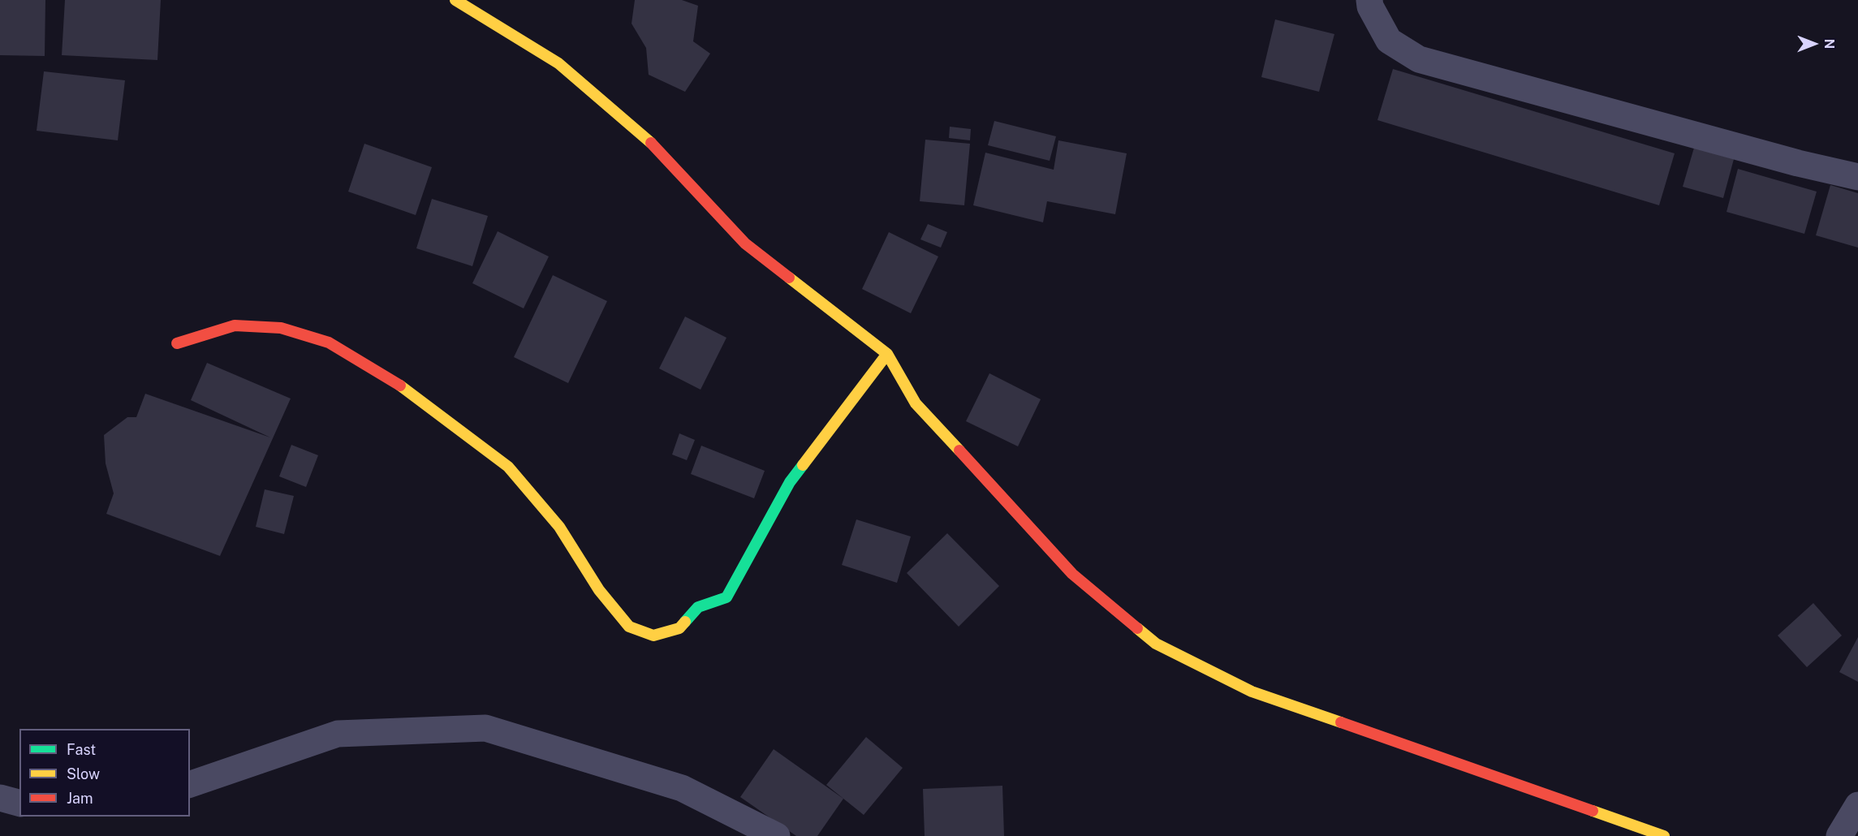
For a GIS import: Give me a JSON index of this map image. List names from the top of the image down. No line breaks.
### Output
{"legend":["Fast","Slow","Jam"],"north":"right"}
